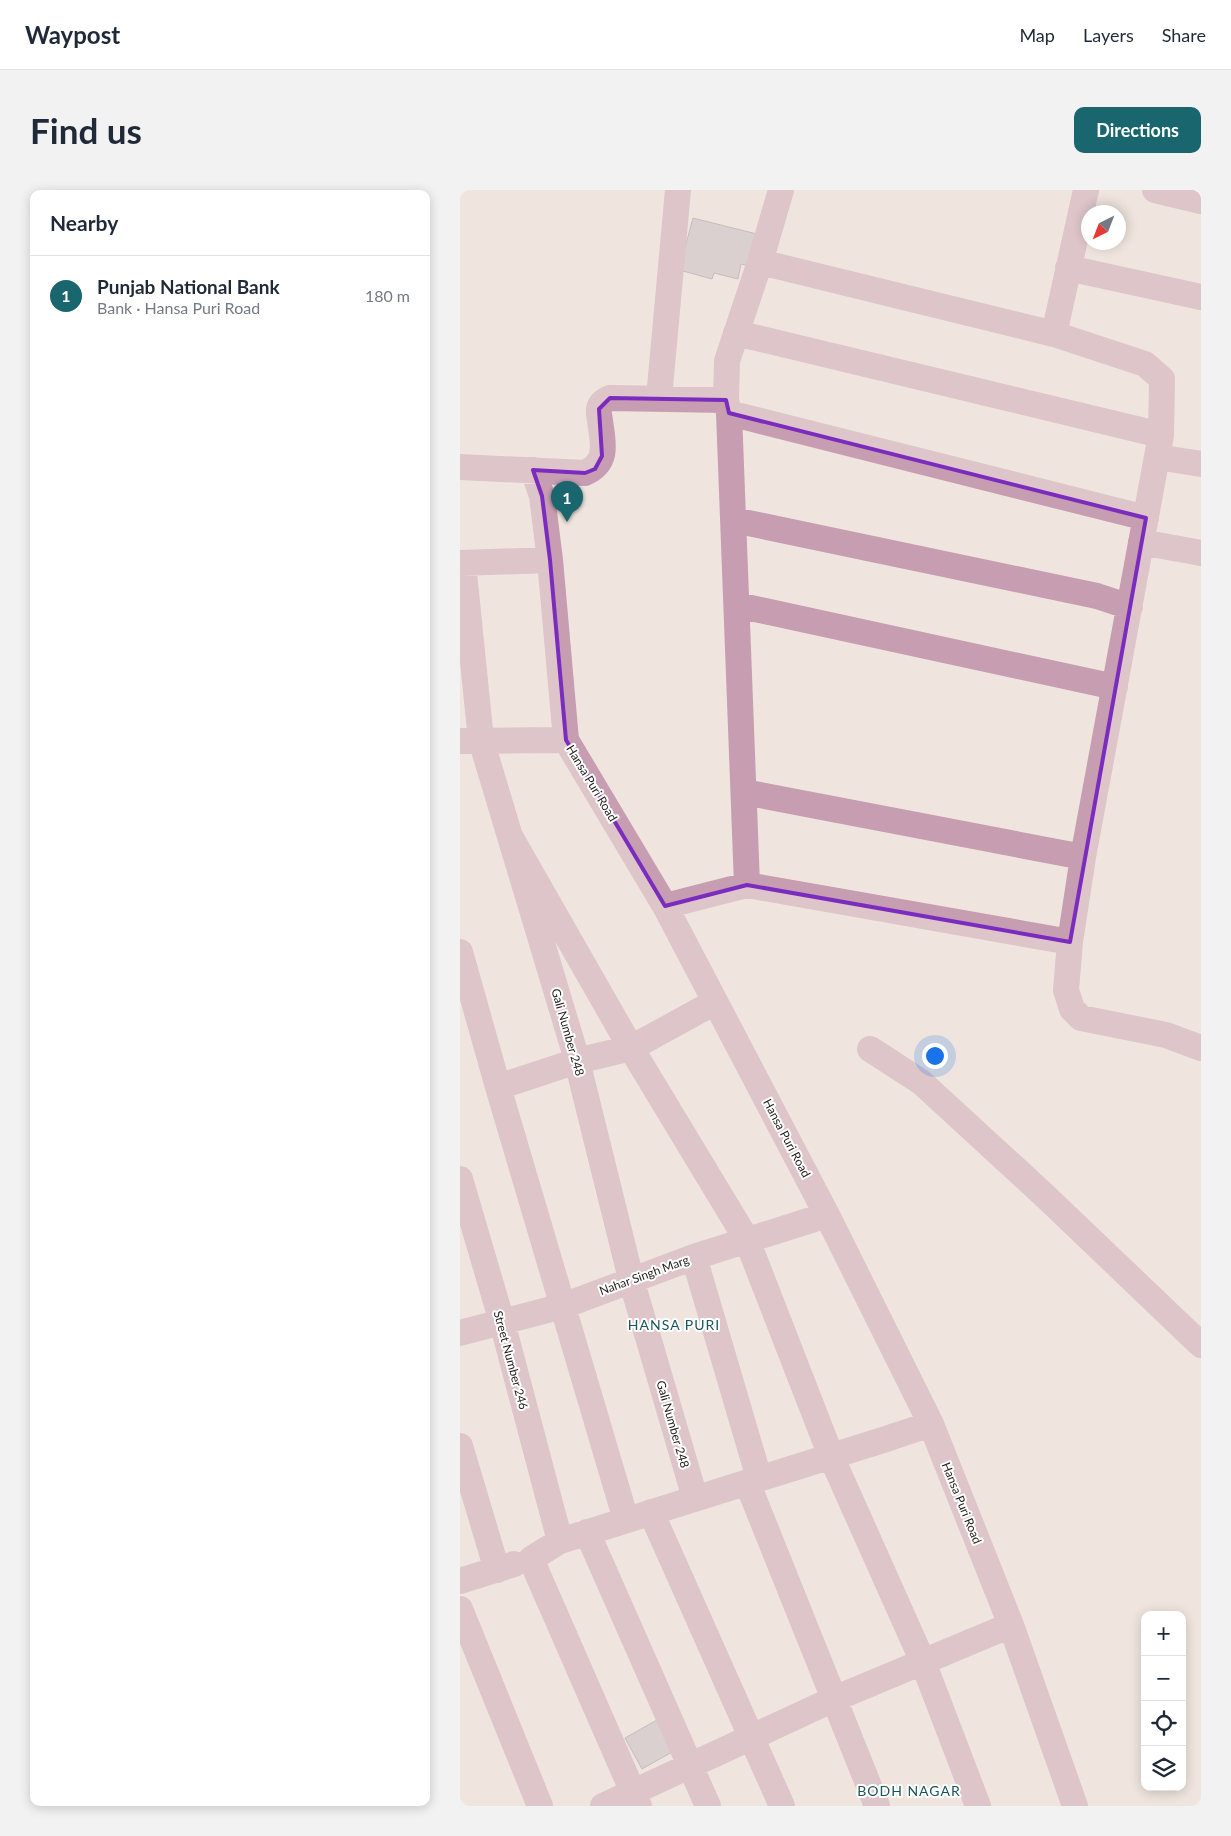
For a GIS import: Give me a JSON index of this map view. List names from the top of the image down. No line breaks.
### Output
{"streets":{"street":["Hansa Puri Road","Gali Number 248","Nahar Singh Marg","Street Number 246"]},"crossings":[["Hansa Puri Road","Nahar Singh Marg"],["Gali Number 248","Nahar Singh Marg"],["Nahar Singh Marg","Street Number 246"]],"districts":["HANSA PURI","BODH NAGAR"],"north":"bottom left","page":{"header":"Waypost","nav":["Map","Layers","Share"],"buttons":"Directions","title":"Find us","heading":"Nearby","list":[{"mark":"1","name":"Punjab National Bank","note":"Bank · Hansa Puri Road","value":"180 m"}],"pins":"1","map_buttons":["+","−"]}}
